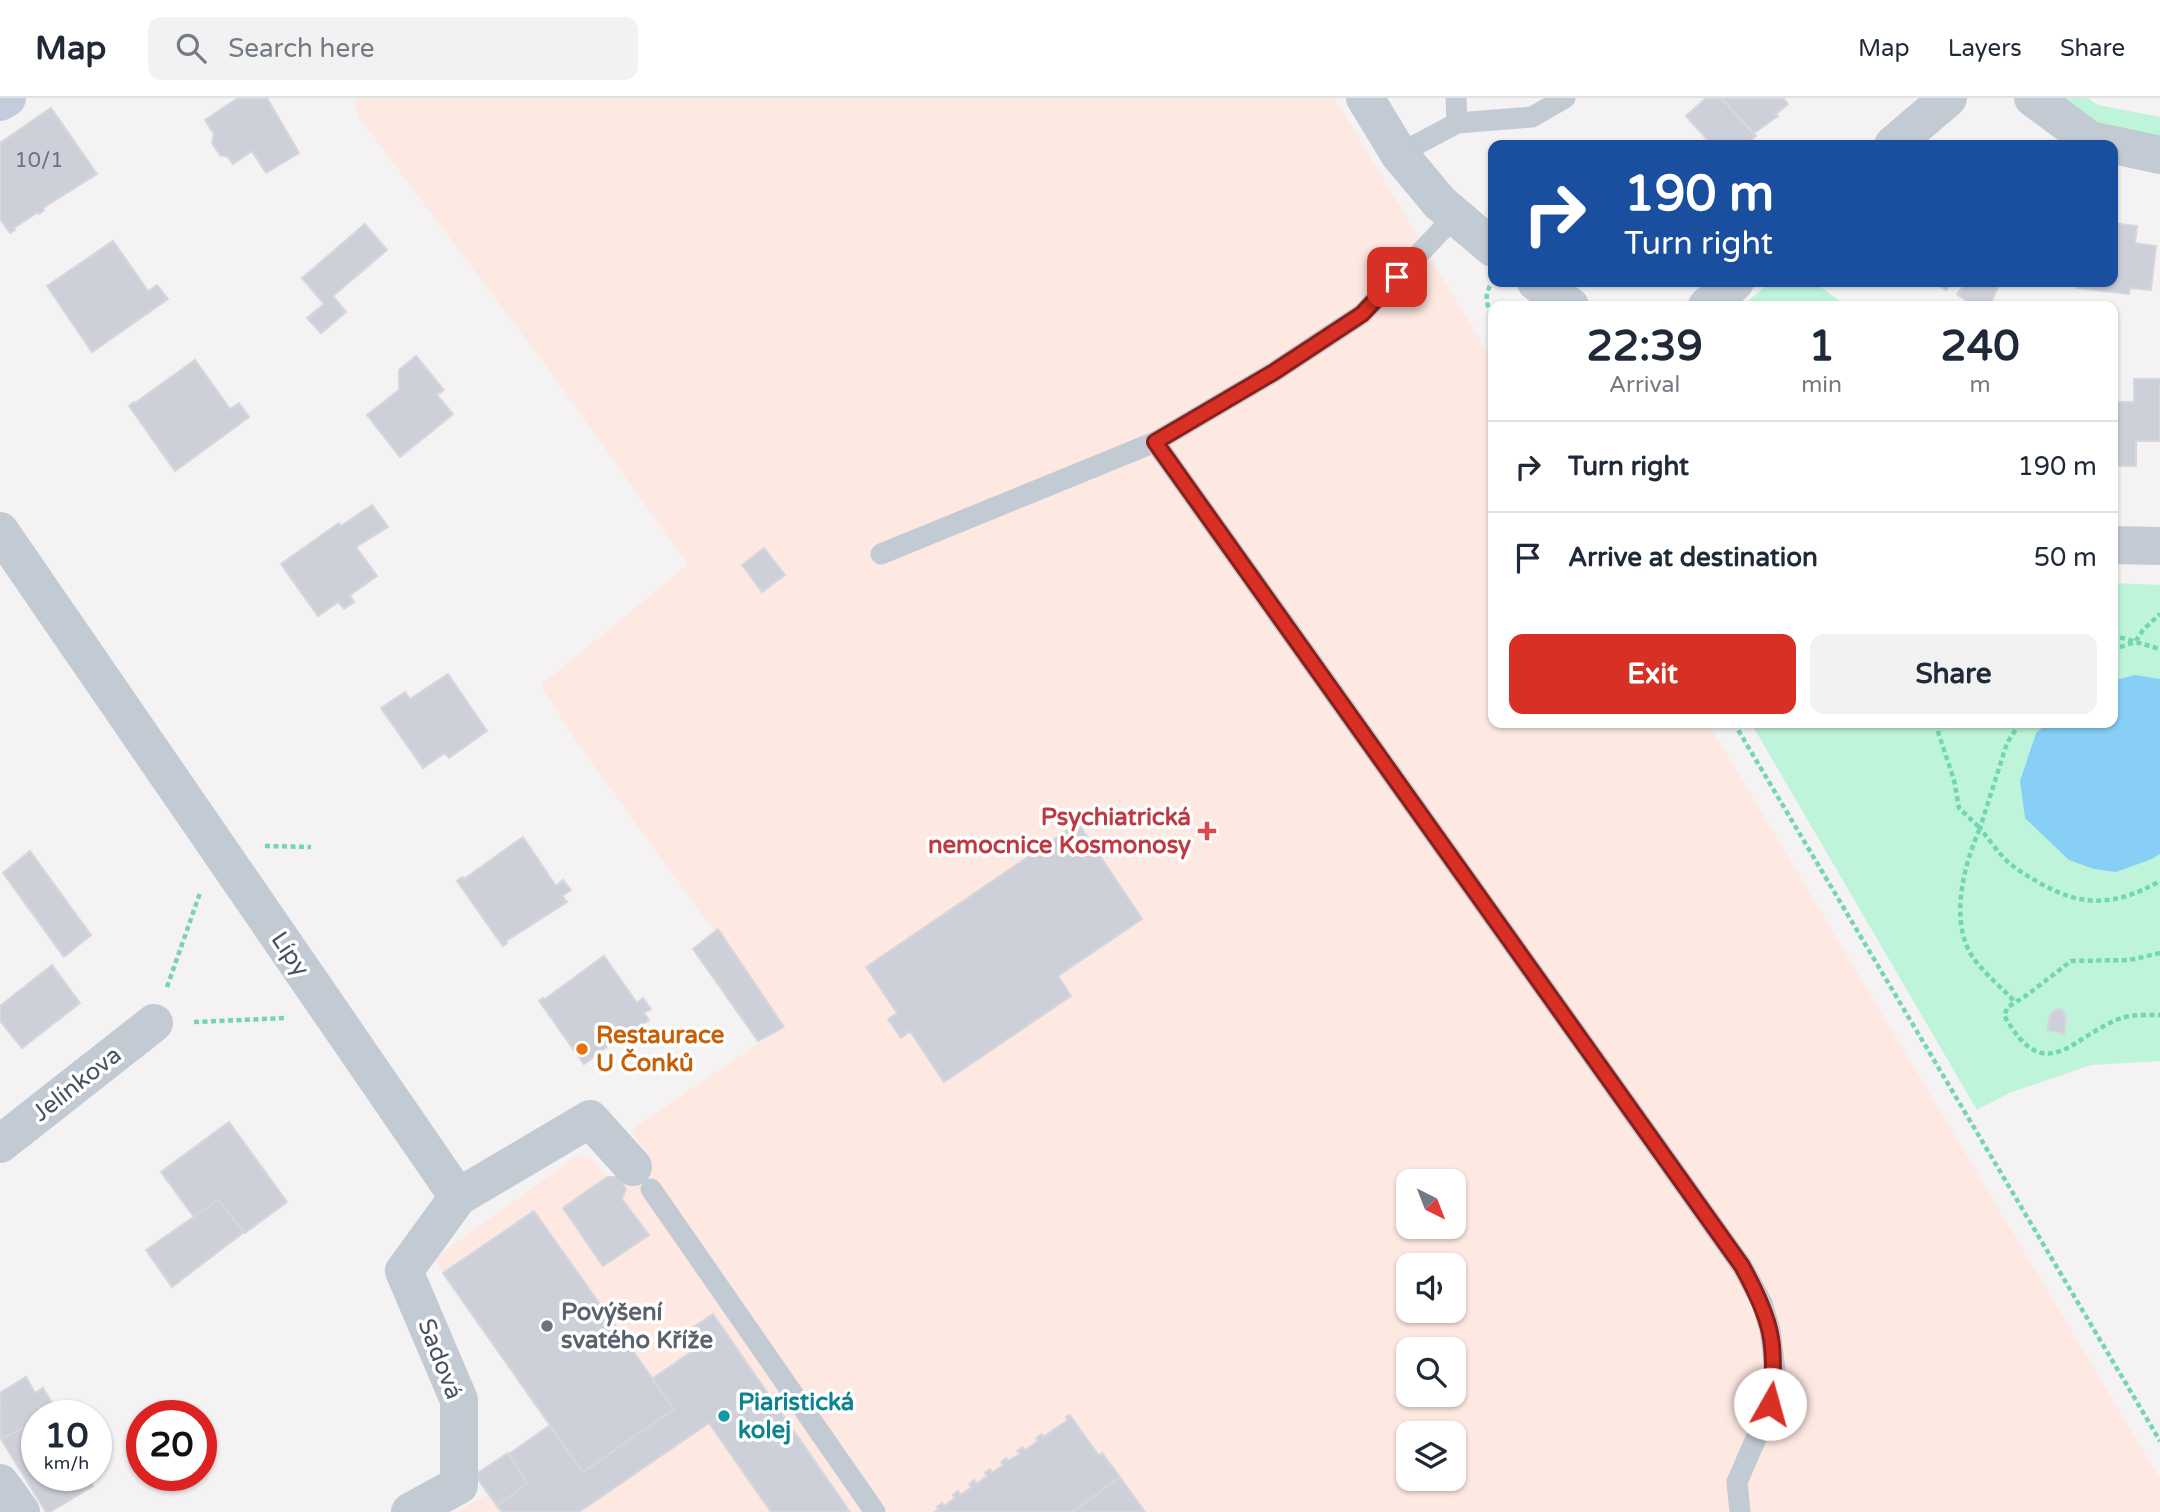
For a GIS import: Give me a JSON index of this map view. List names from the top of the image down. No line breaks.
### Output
{"streets":{"street":["Lípy","Jelínkova","Sadová"]},"crossings":[["Lípy","Sadová"]],"places":{"health":["Psychiatrická nemocnice Kosmonosy"],"other":["Restaurace U Čonků","Povýšení svatého Kříže","Piaristická kolej"]},"house_numbers":["10/1"],"north":"bottom right","page":{"header":"Map","search":"Search here","nav":["Map","Layers","Share"],"turn":["190 m","Turn right"],"eta":["22:39","Arrival","1","min","240","m"],"list":[{"name":"Turn right","value":"190 m"},{"name":"Arrive at destination","value":"50 m"}],"buttons":["Exit","Share"],"speed":"10 km/h","limit":"20"}}
